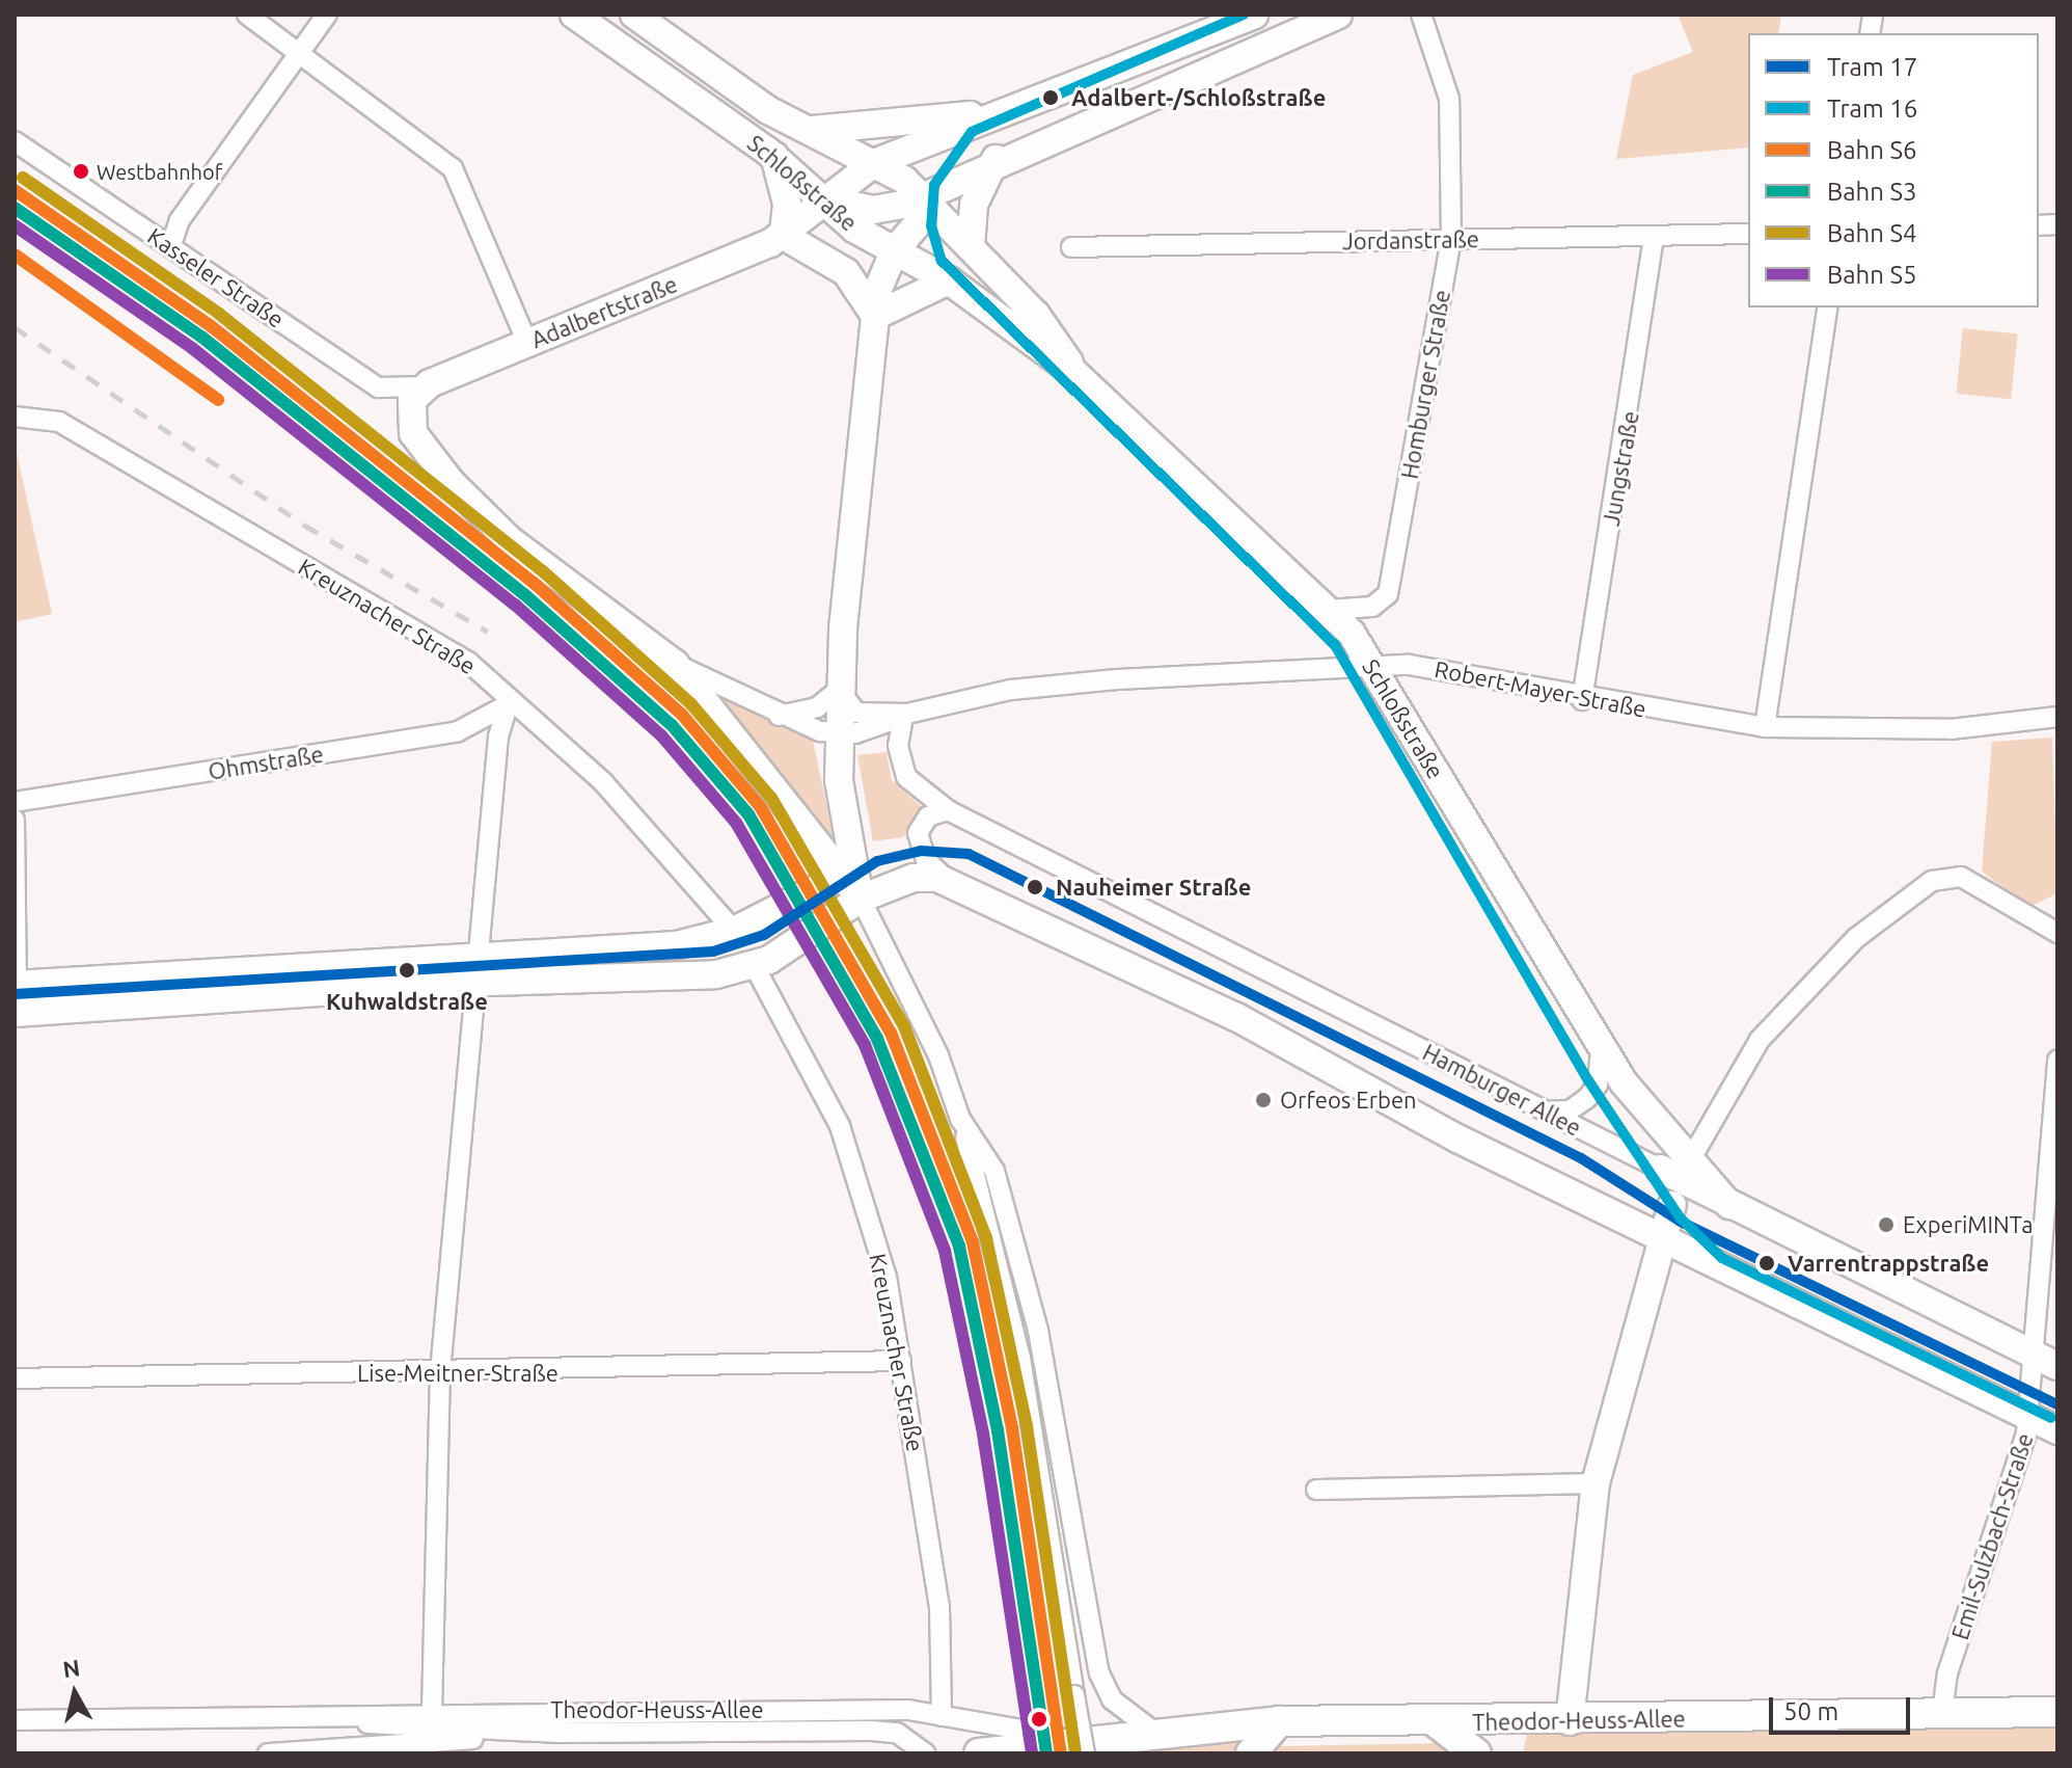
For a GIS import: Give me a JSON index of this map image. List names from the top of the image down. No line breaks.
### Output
{"streets":{"main road":["Theodor-Heuss-Allee"],"street":["Schloßstraße","Jordanstraße","Kasseler Straße","Adalbertstraße","Homburger Straße","Jungstraße","Kreuznacher Straße","Robert-Mayer-Straße","Ohmstraße","Hamburger Allee","Lise-Meitner-Straße","Emil-Sulzbach-Straße"]},"crossings":[["Schloßstraße","Adalbertstraße"],["Schloßstraße","Homburger Straße"],["Schloßstraße","Robert-Mayer-Straße"],["Schloßstraße","Hamburger Allee"],["Schloßstraße","Emil-Sulzbach-Straße"],["Jordanstraße","Homburger Straße"],["Jordanstraße","Jungstraße"],["Kasseler Straße","Adalbertstraße"],["Jungstraße","Robert-Mayer-Straße"],["Kreuznacher Straße","Ohmstraße"],["Kreuznacher Straße","Lise-Meitner-Straße"],["Kreuznacher Straße","Theodor-Heuss-Allee"],["Robert-Mayer-Straße","Hamburger Allee"],["Emil-Sulzbach-Straße","Theodor-Heuss-Allee"]],"places":["Adalbert-/Schloßstraße","Westbahnhof","Nauheimer Straße","Kuhwaldstraße","Orfeos Erben","ExperiMINTa","Varrentrappstraße"],"lines":["tram line 16","rail line S4","rail line S6","rail line S3","rail line S5","tram line 17"],"legend":["Tram 17","Tram 16","Bahn S6","Bahn S3","Bahn S4","Bahn S5"],"scale_bar":"50 m","north":"top"}
